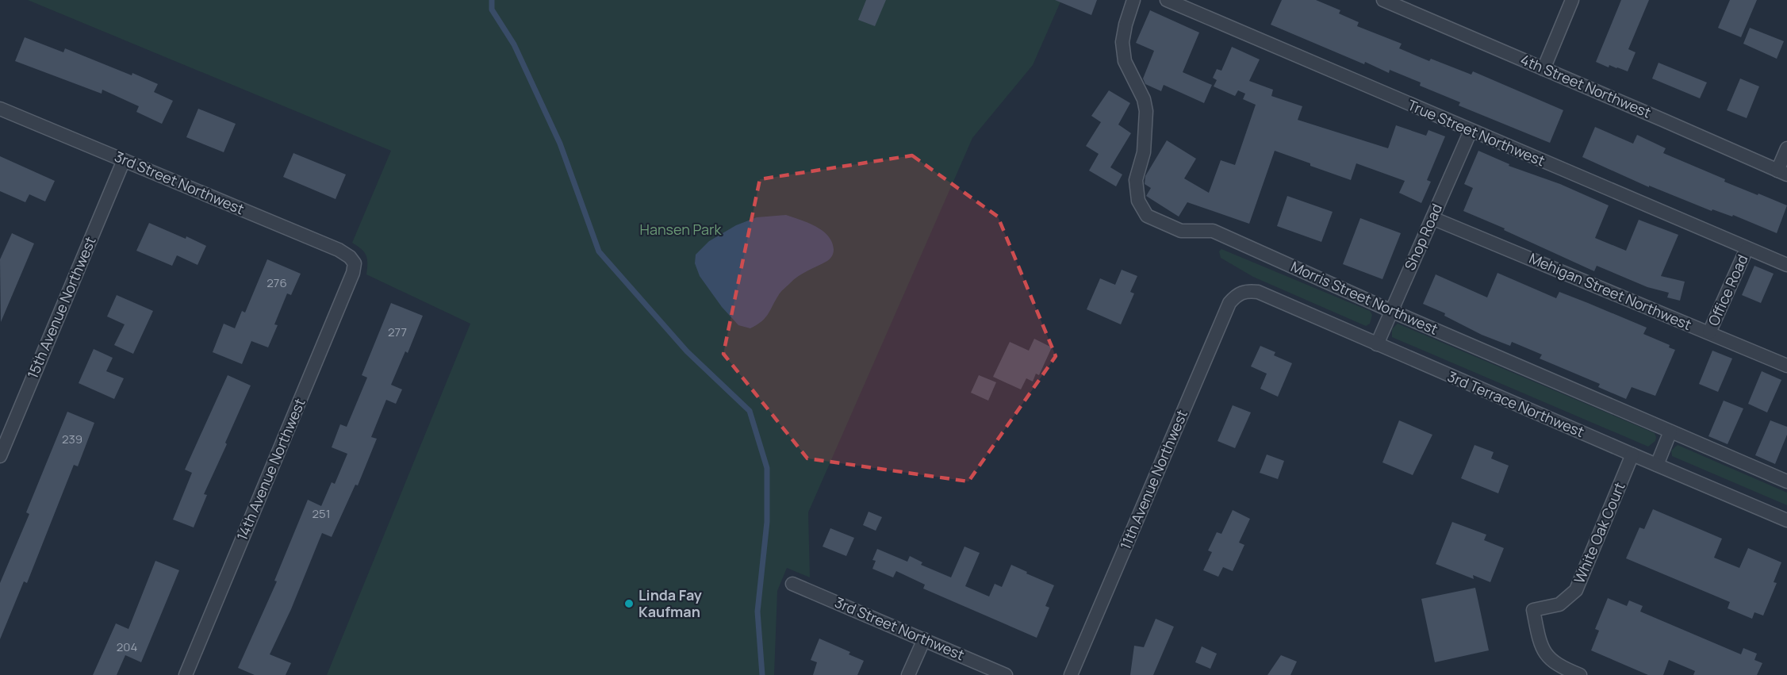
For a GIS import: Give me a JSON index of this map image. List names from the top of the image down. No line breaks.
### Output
{"streets":{"street":["4th Street Northwest","True Street Northwest","3rd Street Northwest","Shop Road","Office Road","Mehigan Street Northwest","Morris Street Northwest","15th Avenue Northwest","3rd Terrace Northwest","14th Avenue Northwest","11th Avenue Northwest","White Oak Court"]},"crossings":[["True Street Northwest","Shop Road"],["True Street Northwest","Office Road"],["3rd Street Northwest","15th Avenue Northwest"],["3rd Street Northwest","14th Avenue Northwest"],["Shop Road","Mehigan Street Northwest"],["Shop Road","Morris Street Northwest"],["Shop Road","3rd Terrace Northwest"],["Office Road","Mehigan Street Northwest"],["3rd Terrace Northwest","11th Avenue Northwest"],["3rd Terrace Northwest","White Oak Court"]],"parks":["Hansen Park"],"places":["Linda Fay Kaufman"],"house_numbers":["276","277","239","251","204"]}
